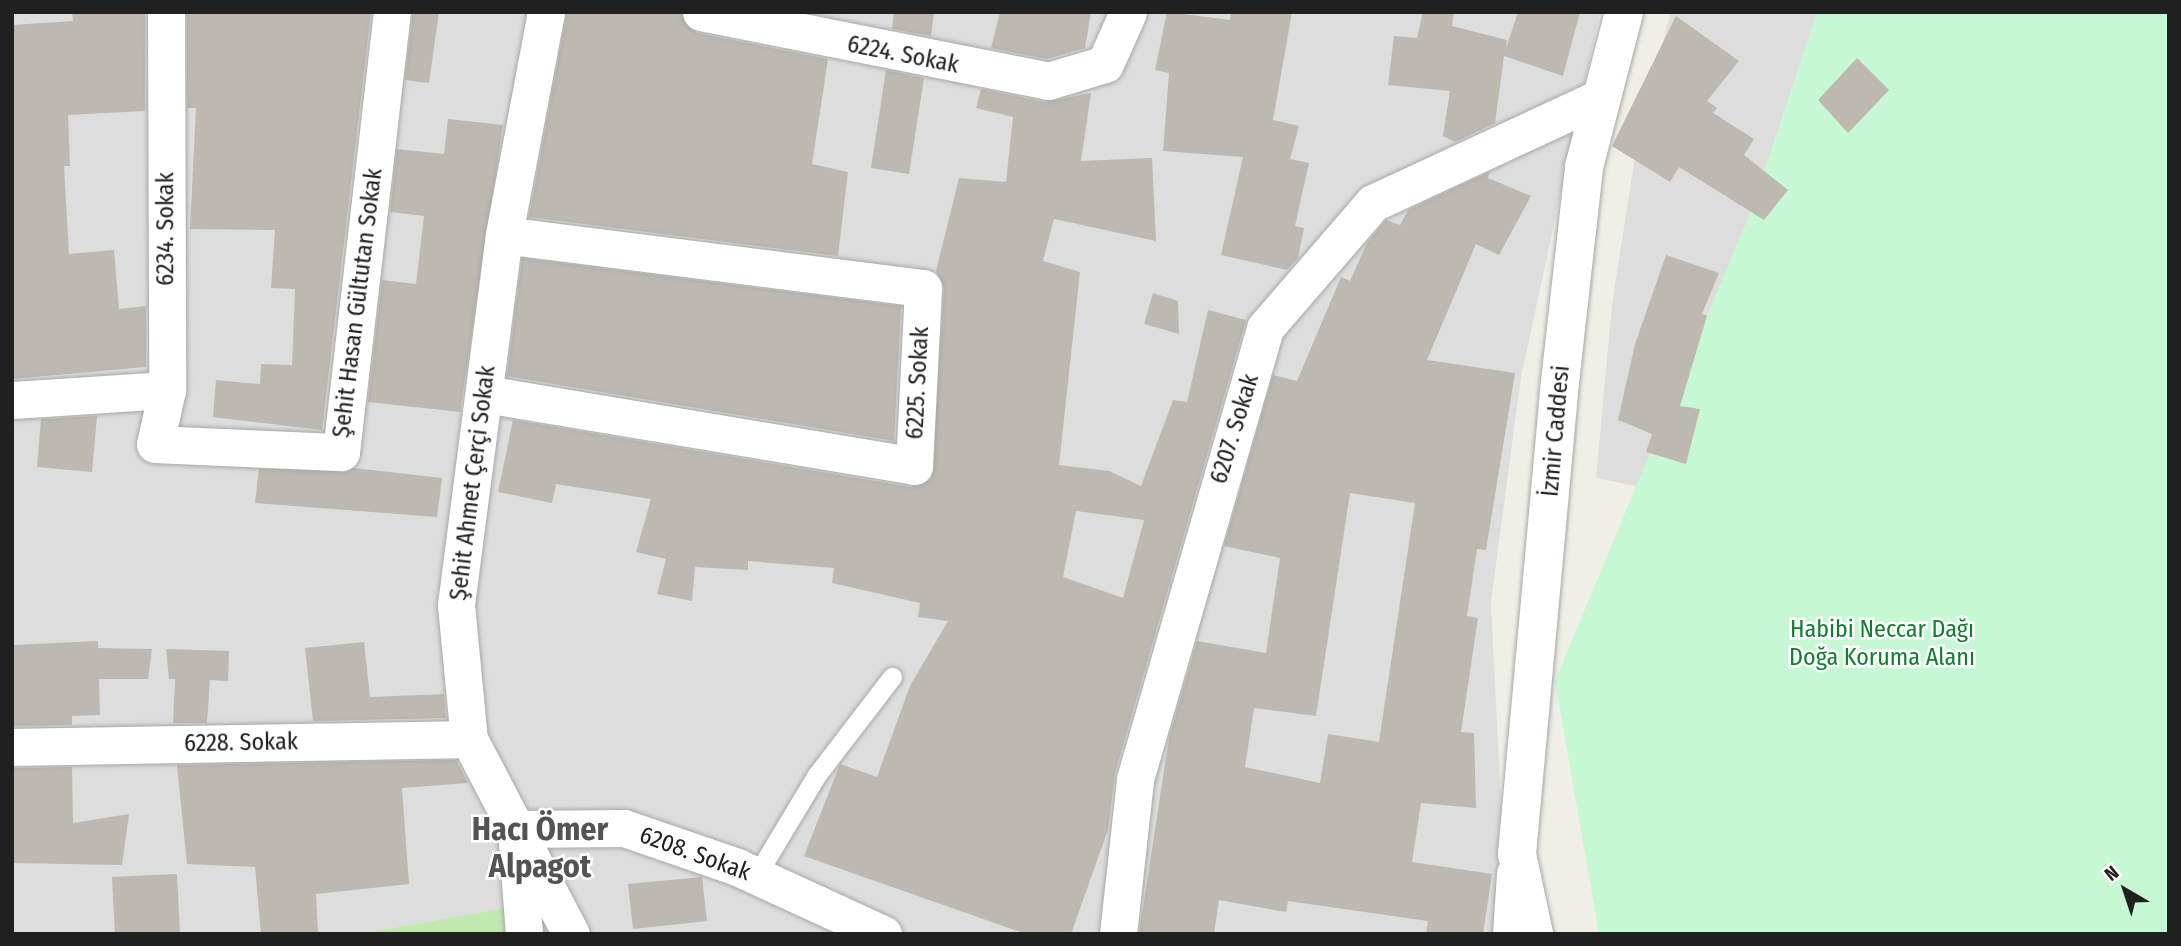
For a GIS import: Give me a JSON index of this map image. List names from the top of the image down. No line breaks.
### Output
{"streets":{"street":["6224. Sokak","6234. Sokak","Şehit Hasan Gültutan Sokak","6225. Sokak","6207. Sokak","İzmir Caddesi","Şehit Ahmet Çerçi Sokak","6228. Sokak","6208. Sokak"]},"crossings":[["6234. Sokak","Şehit Hasan Gültutan Sokak"],["6225. Sokak","Şehit Ahmet Çerçi Sokak"],["6207. Sokak","İzmir Caddesi"],["Şehit Ahmet Çerçi Sokak","6228. Sokak"],["Şehit Ahmet Çerçi Sokak","6208. Sokak"]],"districts":["Hacı Ömer Alpagot"],"parks":["Habibi Neccar Dağı Doğa Koruma Alanı"],"north":"top left"}
